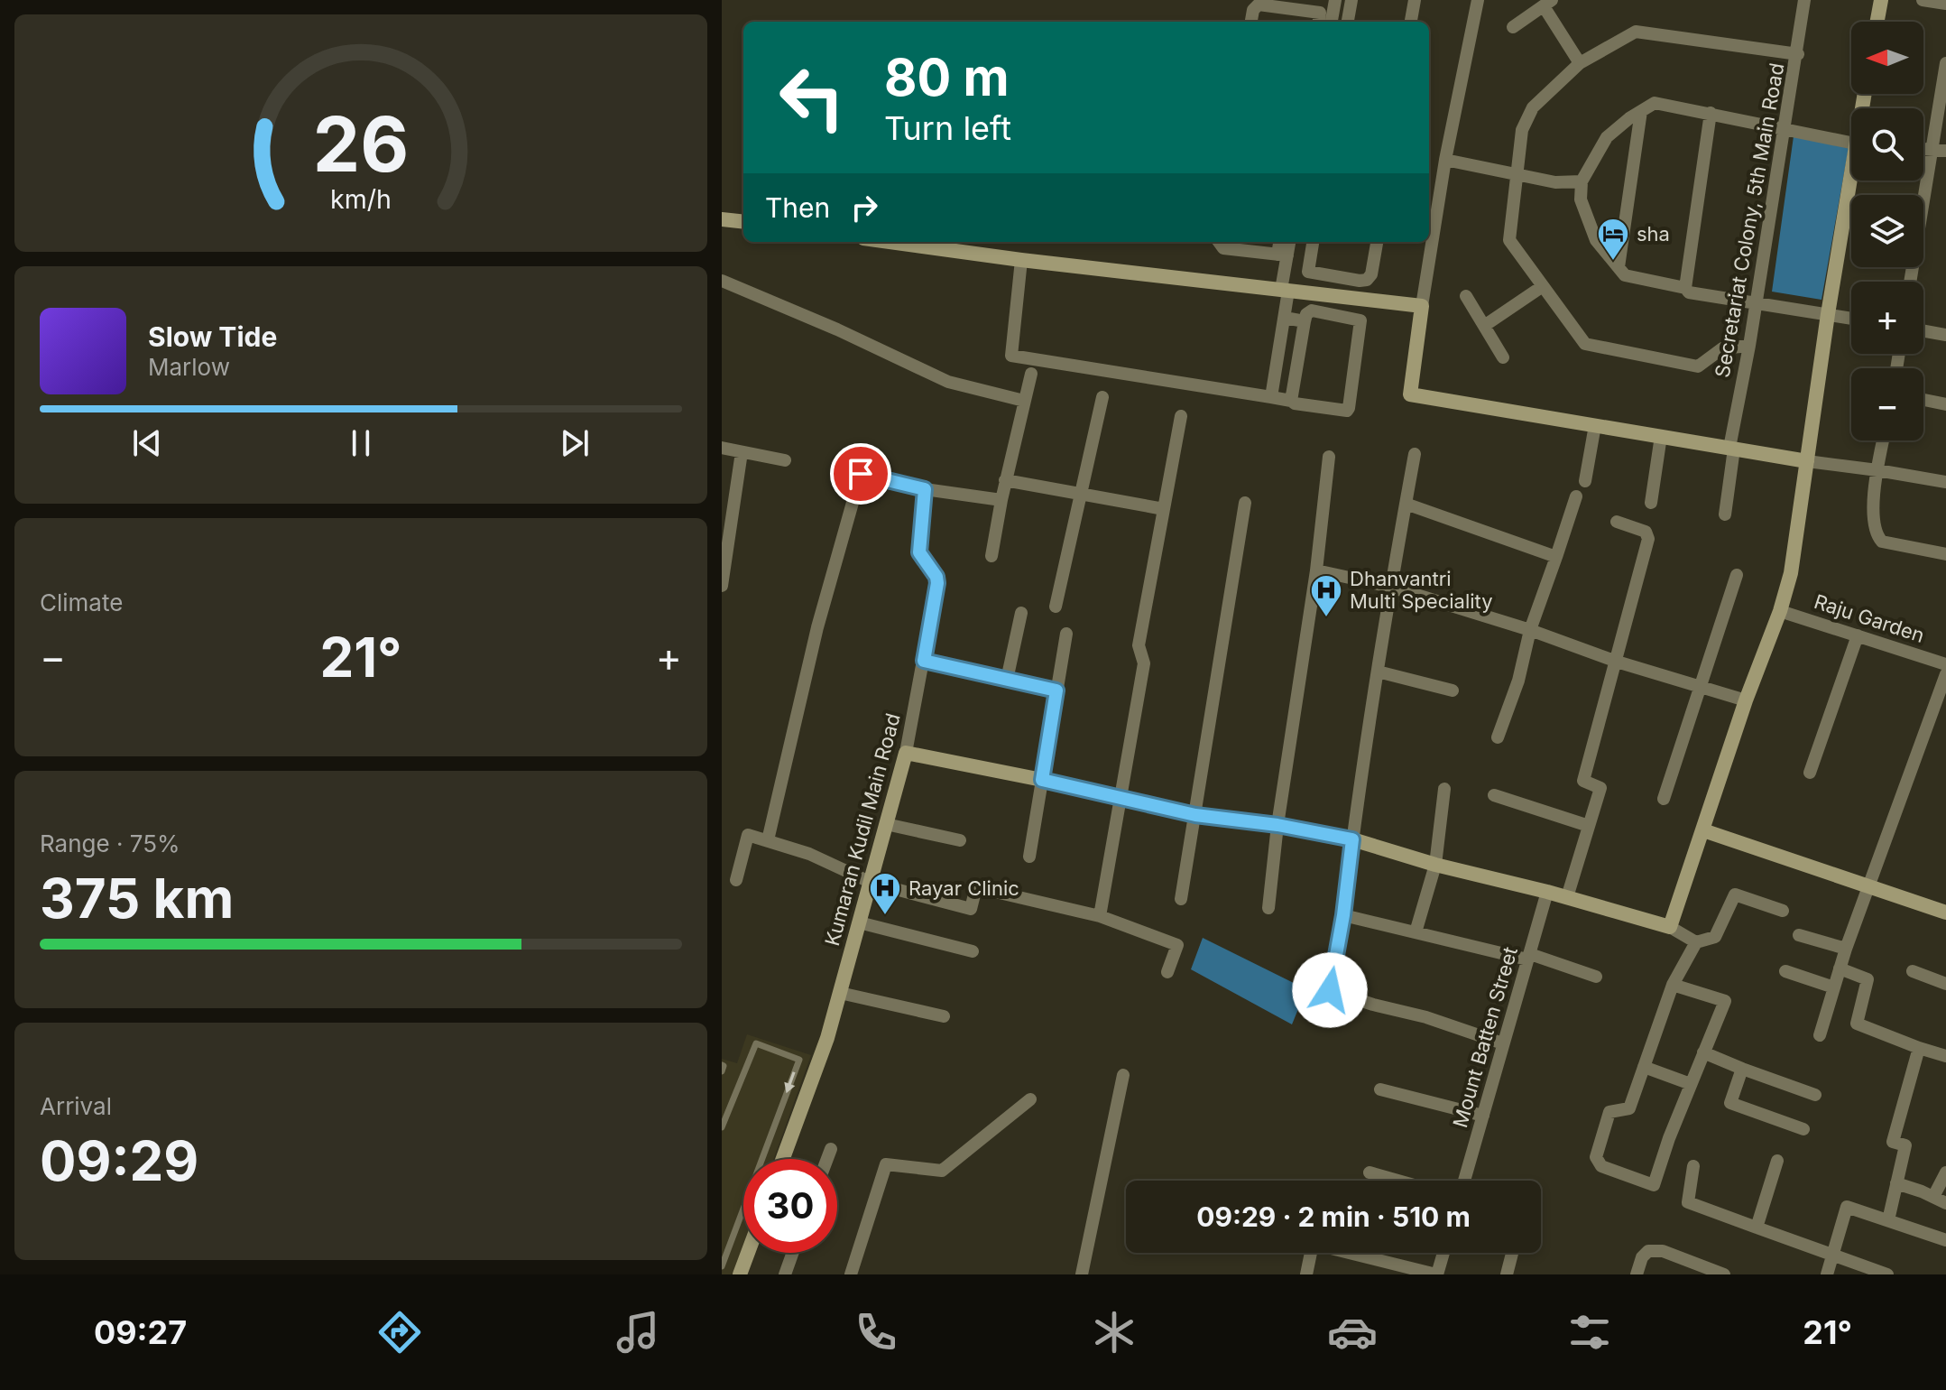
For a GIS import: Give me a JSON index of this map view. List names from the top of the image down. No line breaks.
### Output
{"streets":{"street":["Secretariat Colony, 5th Main Road","Raju Garden","Kumaran Kudil Main Road","Mount Batten Street"]},"places":{"hotel":["sha"],"hospital":["Dhanvantri Multi Speciality","Rayar Clinic"]},"north":"left","page":{"map_buttons":["+","−"],"turn":["80 m","Turn left"],"then":"Then","song":["Slow Tide","Marlow"],"tile":["Climate",["Range · 75%","375 km"],["Arrival","09:29"]],"heat":["−","21°","+"],"limit":"30","trip":"09:29 · 2 min · 510 m","tabs":["09:27","21°"],"gauge":["26","km/h"]}}
